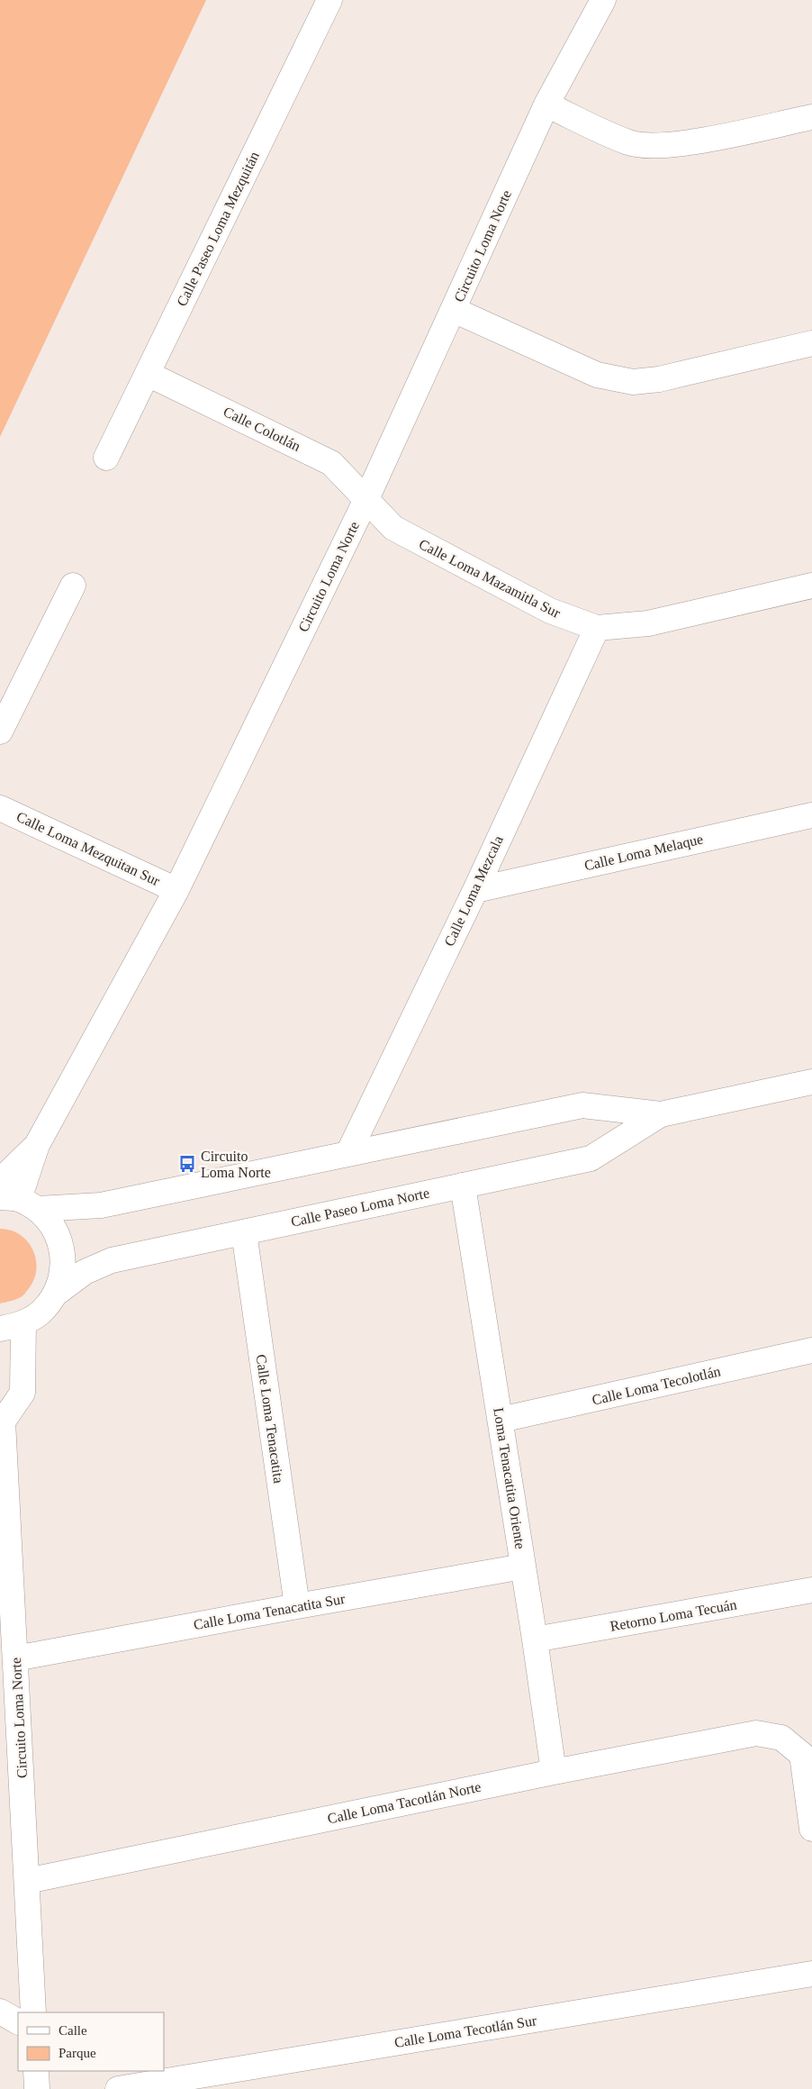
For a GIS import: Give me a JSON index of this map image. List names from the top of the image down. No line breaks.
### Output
{"streets":{"street":["Calle Paseo Loma Mezquitán","Circuito Loma Norte","Calle Colotlán","Calle Loma Mazamitla Sur","Calle Loma Mezquitan Sur","Calle Loma Melaque","Calle Loma Mezcala","Calle Paseo Loma Norte","Calle Loma Tecolotlán","Calle Loma Tenacatita","Loma Tenacatita Oriente","Calle Loma Tenacatita Sur","Retorno Loma Tecuán","Calle Loma Tacotlán Norte","Calle Loma Tecotlán Sur"]},"crossings":[["Calle Paseo Loma Mezquitán","Calle Colotlán"],["Circuito Loma Norte","Calle Colotlán"],["Circuito Loma Norte","Calle Loma Mazamitla Sur"],["Circuito Loma Norte","Calle Loma Mezquitan Sur"],["Circuito Loma Norte","Calle Paseo Loma Norte"],["Circuito Loma Norte","Calle Loma Tenacatita Sur"],["Circuito Loma Norte","Calle Loma Tacotlán Norte"],["Calle Colotlán","Calle Loma Mazamitla Sur"],["Calle Loma Mazamitla Sur","Calle Loma Mezcala"],["Calle Loma Melaque","Calle Loma Mezcala"],["Calle Loma Mezcala","Calle Paseo Loma Norte"],["Calle Paseo Loma Norte","Calle Loma Tenacatita"],["Calle Paseo Loma Norte","Loma Tenacatita Oriente"],["Calle Loma Tecolotlán","Loma Tenacatita Oriente"],["Calle Loma Tenacatita","Calle Loma Tenacatita Sur"],["Loma Tenacatita Oriente","Calle Loma Tenacatita Sur"],["Loma Tenacatita Oriente","Retorno Loma Tecuán"],["Loma Tenacatita Oriente","Calle Loma Tacotlán Norte"]],"places":{"bus stop":["Circuito Loma Norte"]},"legend":["Calle","Parque"]}
